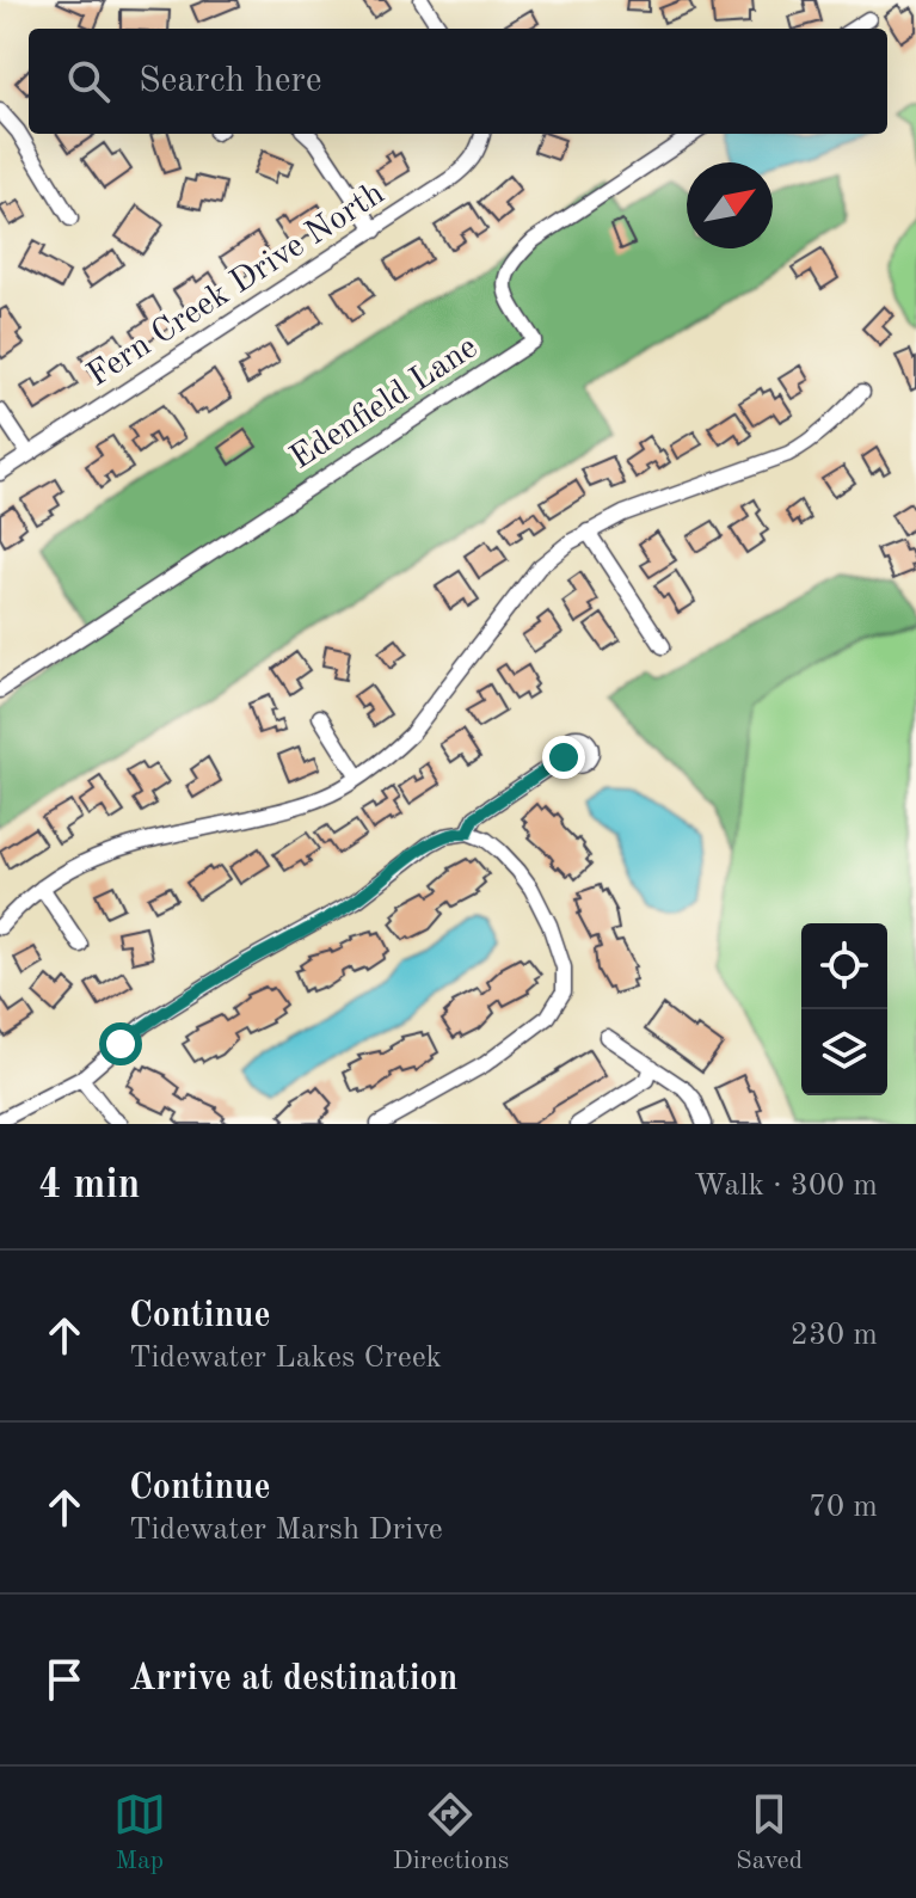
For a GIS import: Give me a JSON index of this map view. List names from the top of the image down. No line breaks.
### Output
{"streets":{"street":["Fern Creek Drive North","Edenfield Lane"]},"north":"top right","page":{"search":"Search here","heading":["4 min","Walk · 300 m"],"list":[["Continue","Tidewater Lakes Creek","230 m"],["Continue","Tidewater Marsh Drive","70 m"],"Arrive at destination"],"nav":["Map","Directions","Saved"]}}
